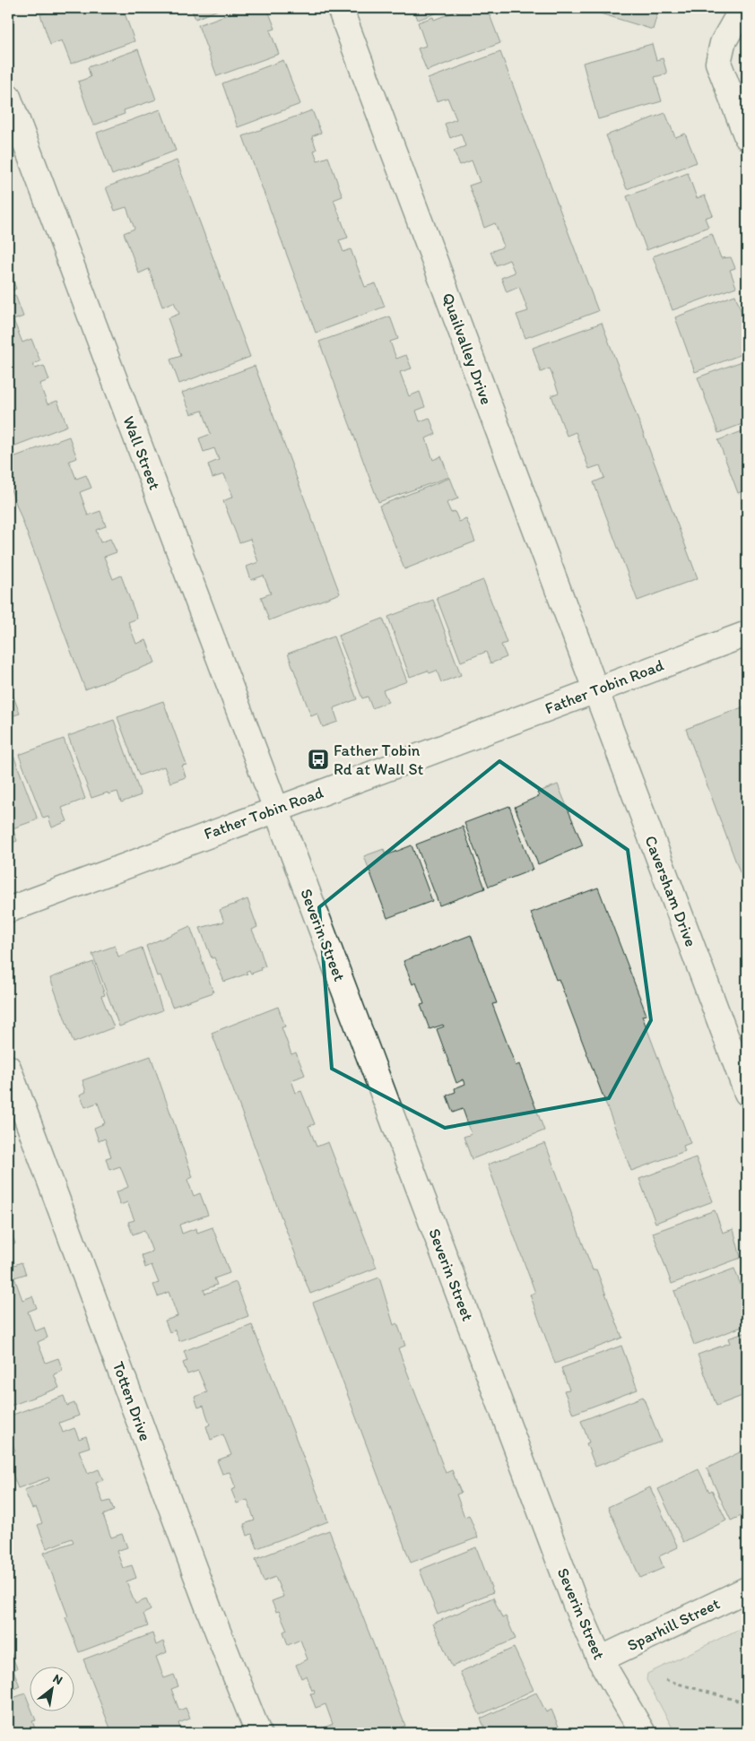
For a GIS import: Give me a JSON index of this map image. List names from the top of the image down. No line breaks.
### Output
{"streets":{"street":["Quailvalley Drive","Wall Street","Father Tobin Road","Caversham Drive","Severin Street","Totten Drive","Sparhill Street"]},"crossings":[["Quailvalley Drive","Father Tobin Road"],["Quailvalley Drive","Caversham Drive"],["Wall Street","Father Tobin Road"],["Wall Street","Severin Street"],["Father Tobin Road","Caversham Drive"],["Father Tobin Road","Severin Street"],["Severin Street","Sparhill Street"]],"places":{"bus stop":["Father Tobin Rd at Wall St"]},"north":"top right"}
